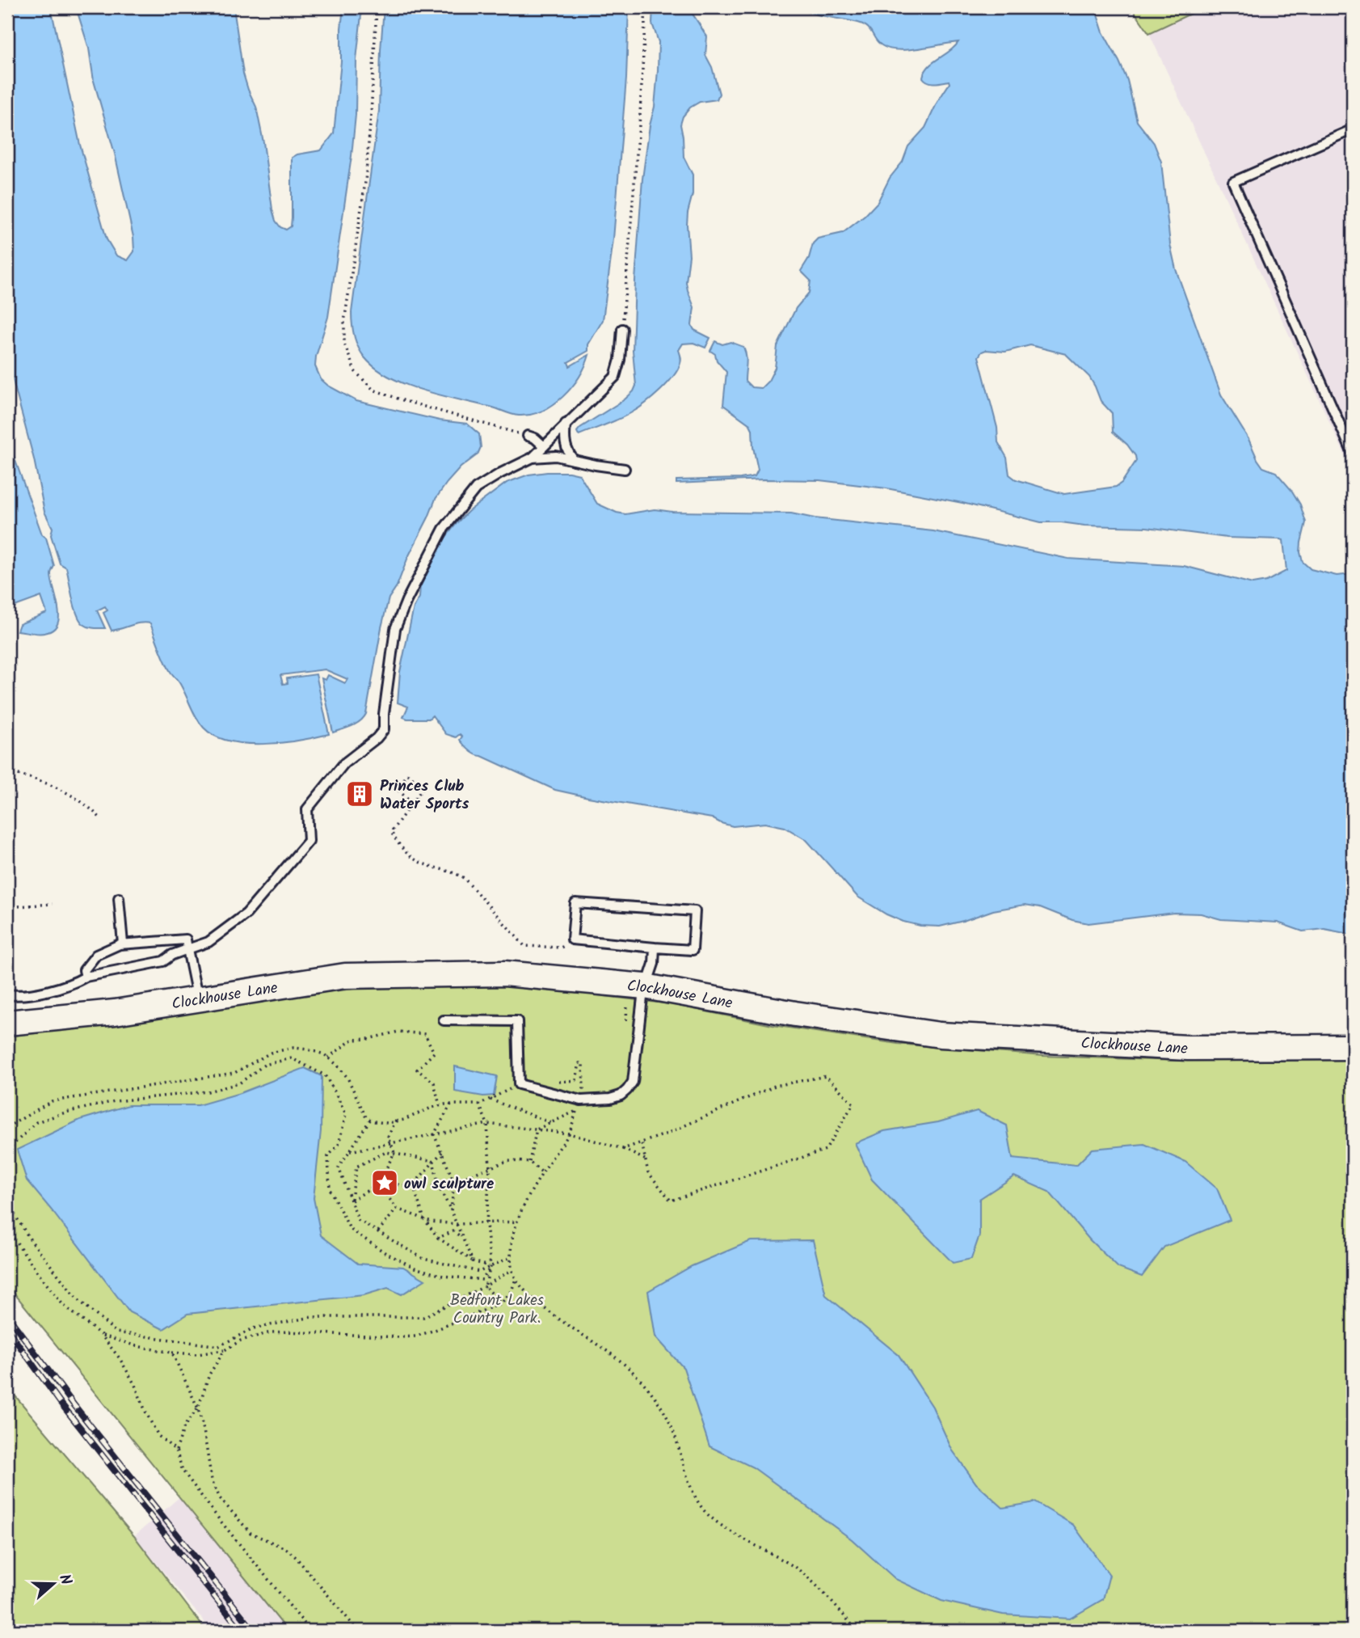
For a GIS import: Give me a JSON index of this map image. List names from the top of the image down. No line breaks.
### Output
{"streets":{"main road":["Clockhouse Lane"]},"parks":["Bedfont Lakes Country Park."],"places":{"building":["Princes Club Water Sports"],"place":["owl sculpture"]},"north":"right"}
